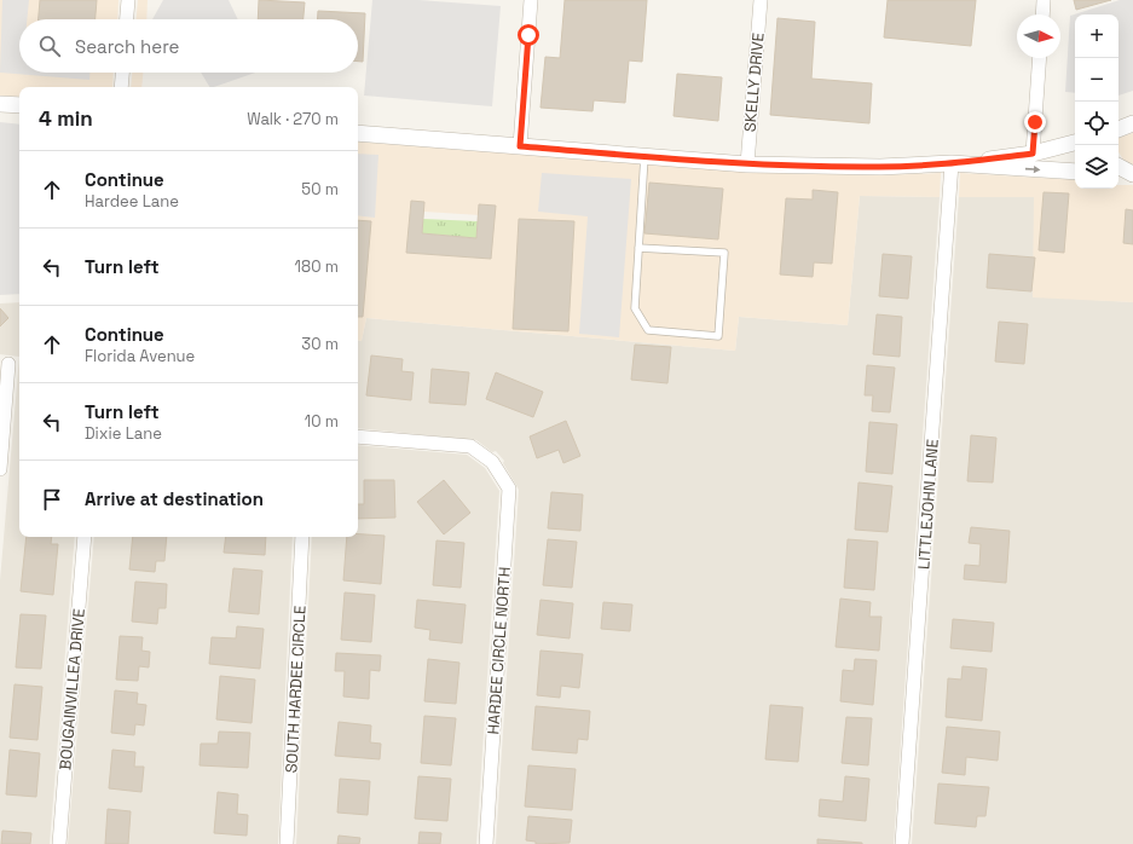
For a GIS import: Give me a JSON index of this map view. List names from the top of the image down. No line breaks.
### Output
{"streets":{"street":["SKELLY DRIVE","LITTLEJOHN LANE","HARDEE CIRCLE NORTH","BOUGAINVILLEA DRIVE","SOUTH HARDEE CIRCLE"]},"north":"right","page":{"map_buttons":["+","−"],"search":"Search here","heading":["4 min","Walk · 270 m"],"list":[["Continue","Hardee Lane","50 m"],["Turn left","180 m"],["Continue","Florida Avenue","30 m"],["Turn left","Dixie Lane","10 m"],"Arrive at destination"]}}
